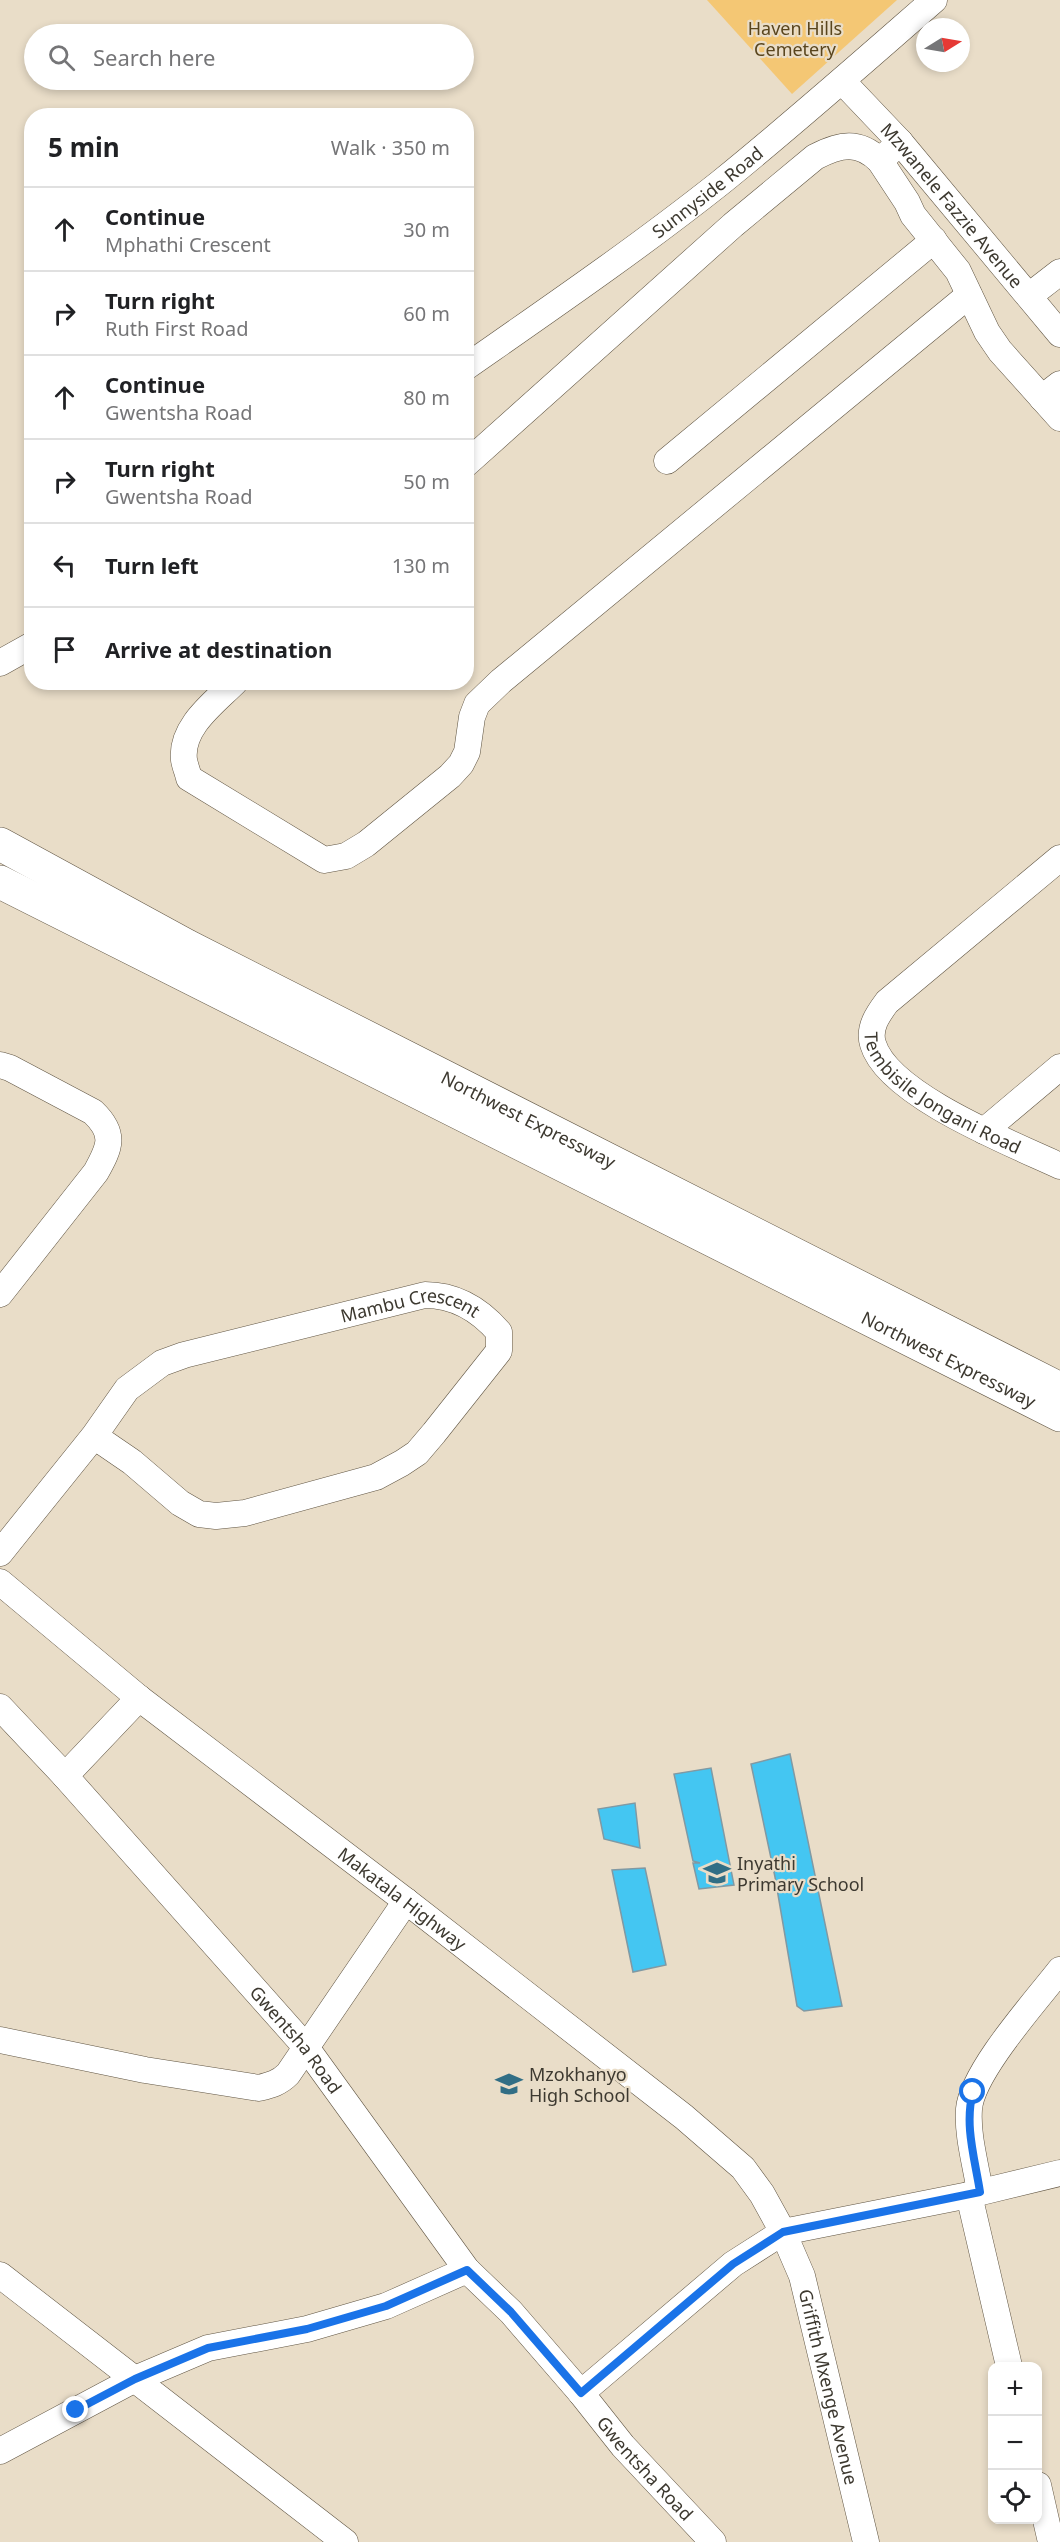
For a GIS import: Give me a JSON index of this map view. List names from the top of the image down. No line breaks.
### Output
{"streets":{"main road":["Northwest Expressway"],"street":["Sunnyside Road","Mzwanele Fazzie Avenue","Tembisile Jongani Road","Mambu Crescent","Makatala Highway","Gwentsha Road","Griffith Mxenge Avenue"]},"crossings":[["Sunnyside Road","Mzwanele Fazzie Avenue"],["Makatala Highway","Griffith Mxenge Avenue"]],"parks":["Haven Hills Cemetery"],"places":{"school or university":["Inyathi Primary School","Mzokhanyo High School"]},"north":"right","page":{"search":"Search here","heading":["5 min","Walk · 350 m"],"list":[["Continue","Mphathi Crescent","30 m"],["Turn right","Ruth First Road","60 m"],["Continue","Gwentsha Road","80 m"],["Turn right","Gwentsha Road","50 m"],["Turn left","130 m"],"Arrive at destination"],"map_buttons":["+","−"]}}
